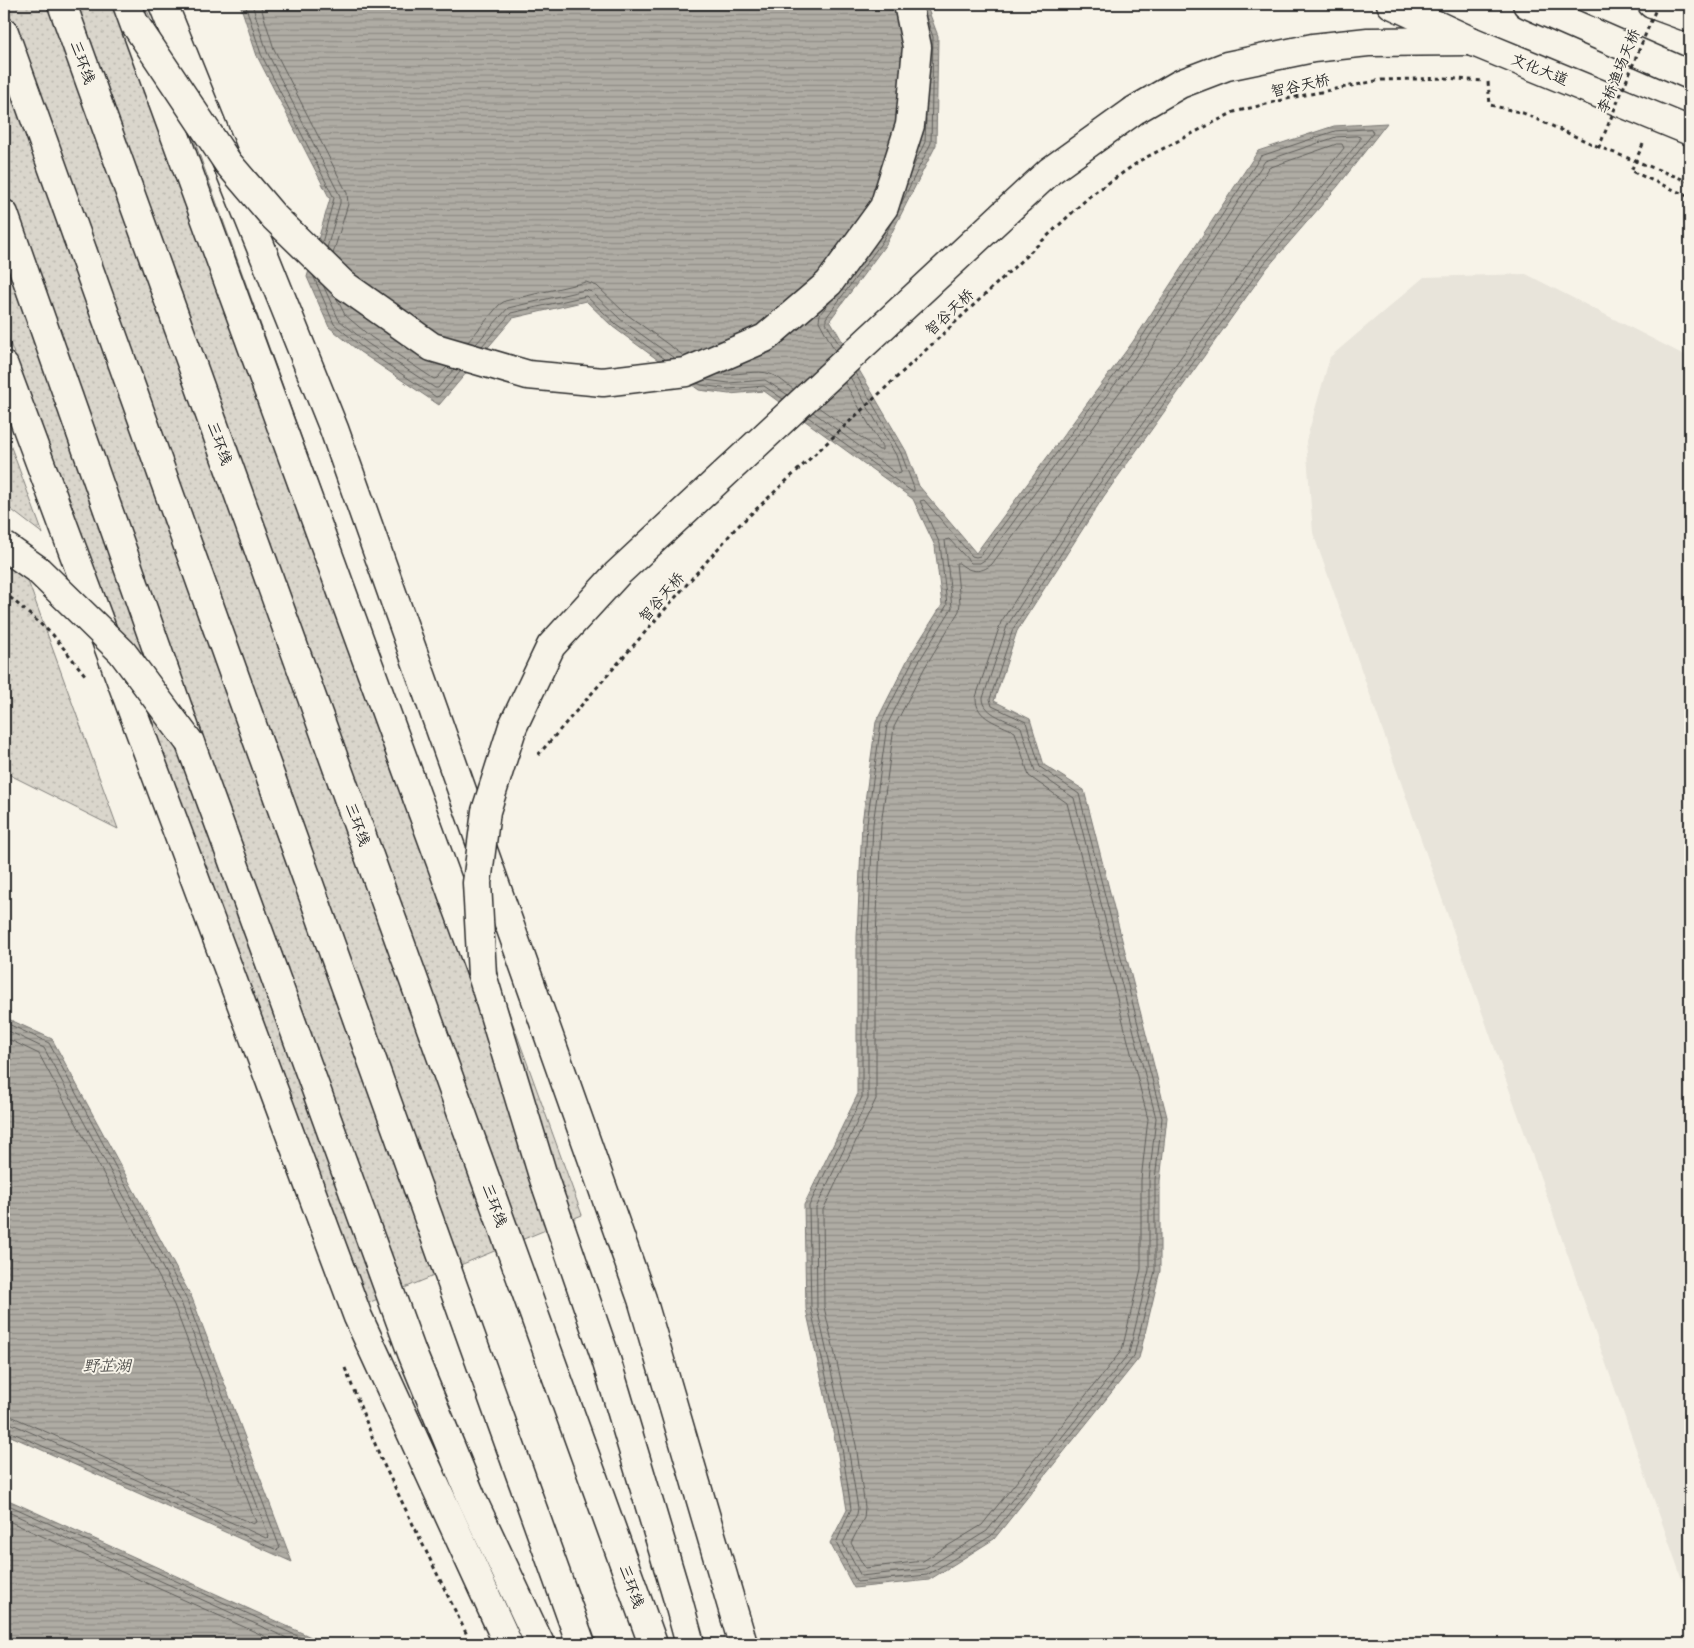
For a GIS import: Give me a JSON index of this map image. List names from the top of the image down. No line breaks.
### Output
{"streets":{"main road":["三环线","文化大道"],"path":["李桥渔场天桥","智谷天桥"]},"crossings":[["李桥渔场天桥","智谷天桥"]],"water":["野芷湖"]}
